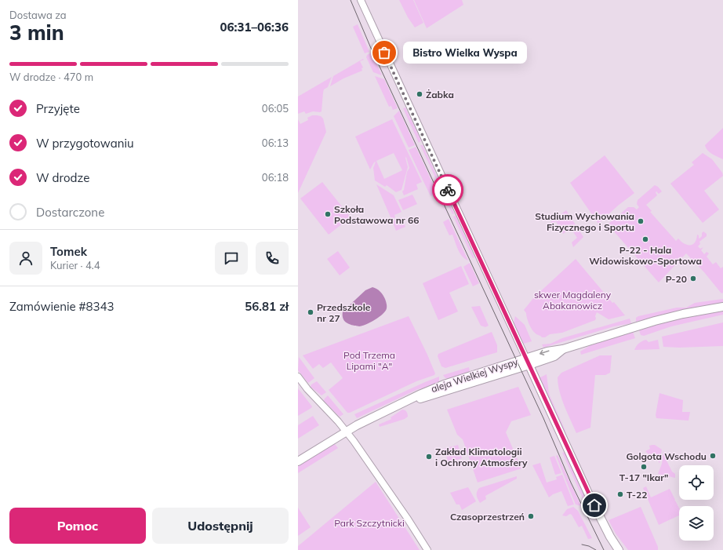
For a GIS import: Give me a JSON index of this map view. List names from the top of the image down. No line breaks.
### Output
{"streets":{"main road":["aleja Wielkiej Wyspy"]},"parks":["skwer Magdaleny Abakanowicz","Pod Trzema Lipami \"A\"","Park Szczytnicki"],"places":["Bistro Wielka Wyspa","Żabka","Szkoła Podstawowa nr 66","Studium Wychowania Fizycznego i Sportu","P-22 - Hala Widowiskowo-Sportowa","P-20","Przedszkole nr 27","Golgota Wschodu","Zakład Klimatologii i Ochrony Atmosfery","T-17 \"Ikar\"","T-22","Czasoprzestrzeń"],"page":{"heading":["3 min","Dostawa za","06:31–06:36"],"panel":["Tomek","Kurier · 4.4","Zamówienie #8343","56.81 zł"],"bubble":"Bistro Wielka Wyspa","bar":"W drodze · 470 m","list":[["Przyjęte","06:05"],["W przygotowaniu","06:13"],["W drodze","06:18"],"Dostarczone"],"buttons":["Pomoc","Udostępnij"]}}
